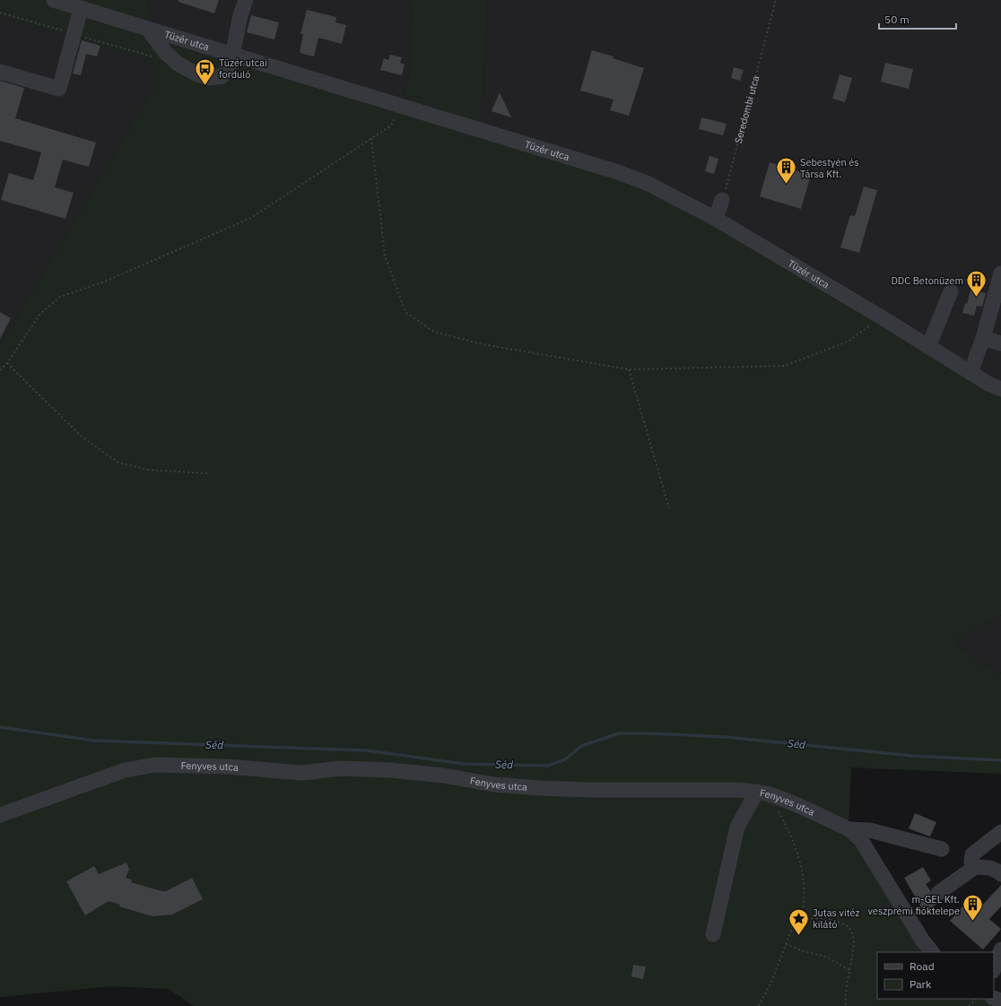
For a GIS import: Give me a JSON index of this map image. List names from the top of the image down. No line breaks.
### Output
{"streets":{"street":["Tüzér utca","Fenyves utca"],"path":["Seredombi utca"]},"water":["Séd"],"places":{"bus stop":["Tüzér utcai forduló"],"building":["Sebestyén és Társa Kft.","DDC Betonüzem","m-GEL Kft. veszprémi fióktelepe"],"place":["Jutas vitéz kilátó"]},"legend":["Road","Park"],"scale_bar":"50 m"}
